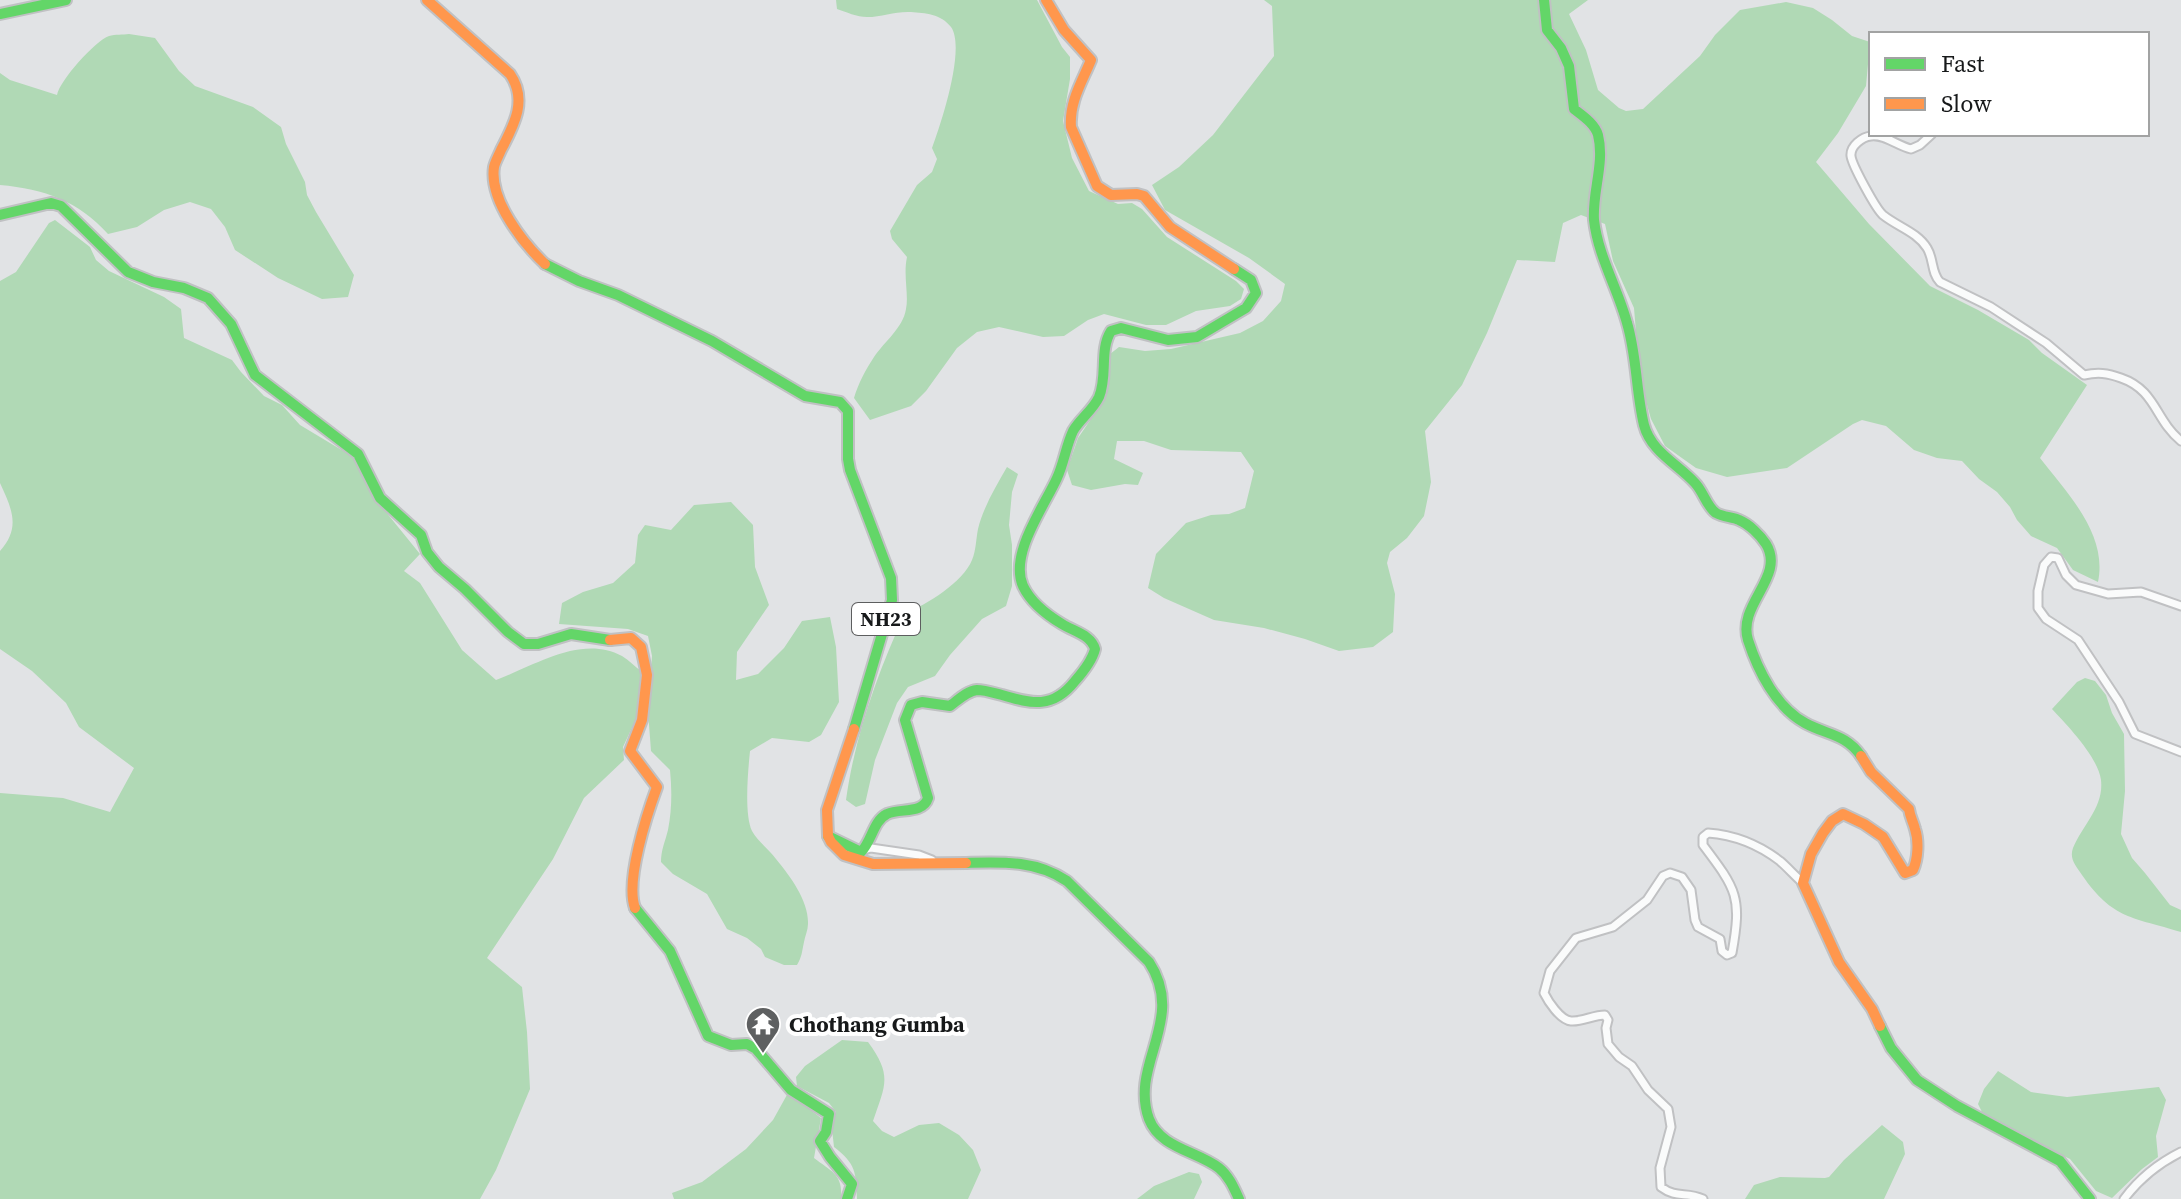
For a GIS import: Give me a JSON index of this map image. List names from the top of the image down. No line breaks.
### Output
{"streets":{"street":["NH23"]},"places":{"temple":["Chothang Gumba"]},"legend":["Fast","Slow"]}
